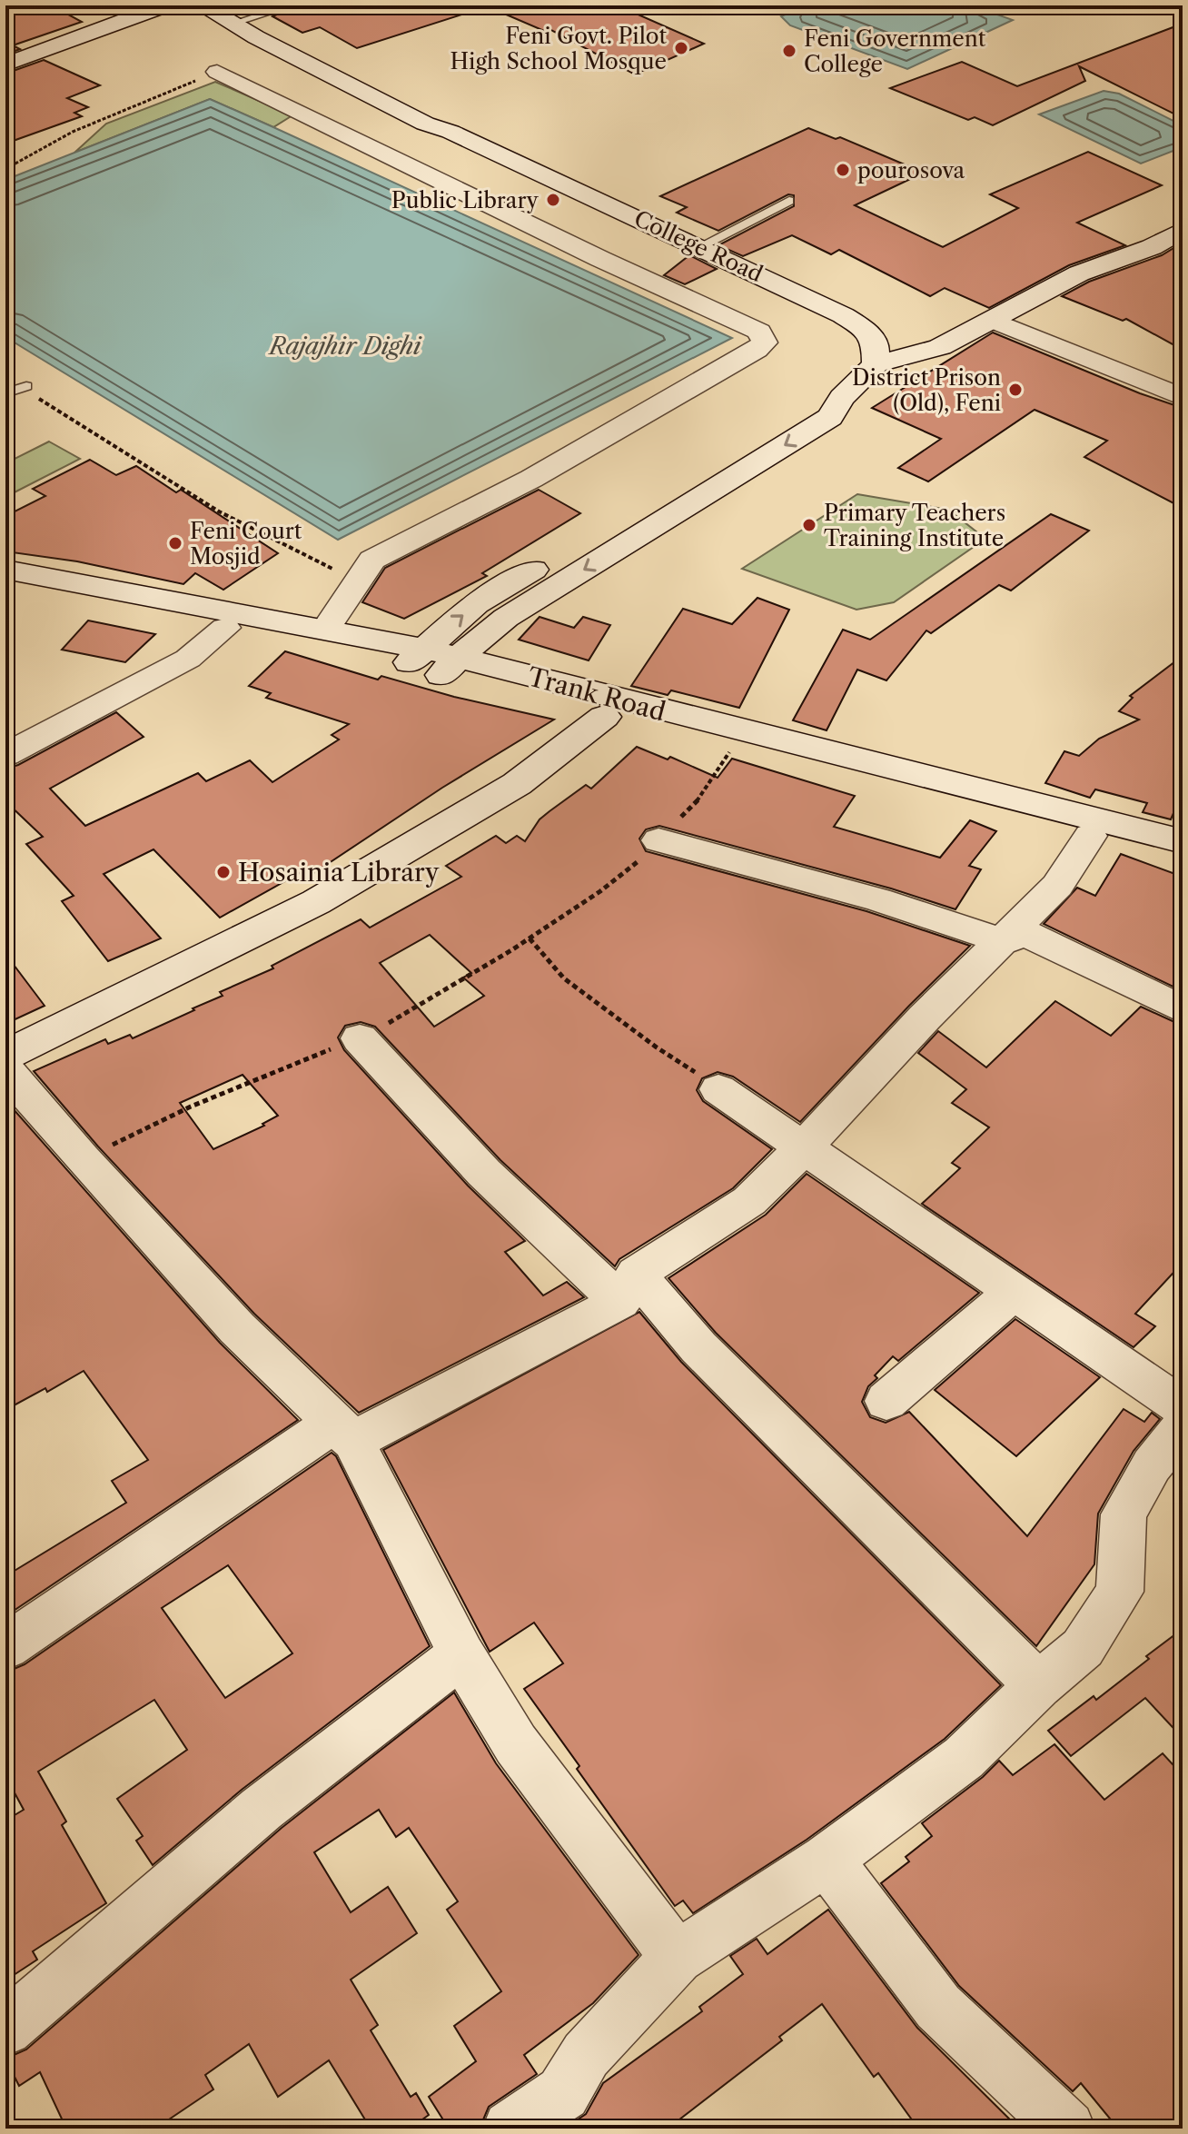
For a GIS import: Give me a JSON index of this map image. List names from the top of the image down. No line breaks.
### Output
{"streets":{"main road":["College Road","Trank Road"]},"water":["Rajajhir Dighi"],"places":["Feni Govt. Pilot High School Mosque","Feni Government College","pourosova","Public Library","District Prison (Old), Feni","Primary Teachers Training Institute","Feni Court Mosjid","Hosainia Library"]}
